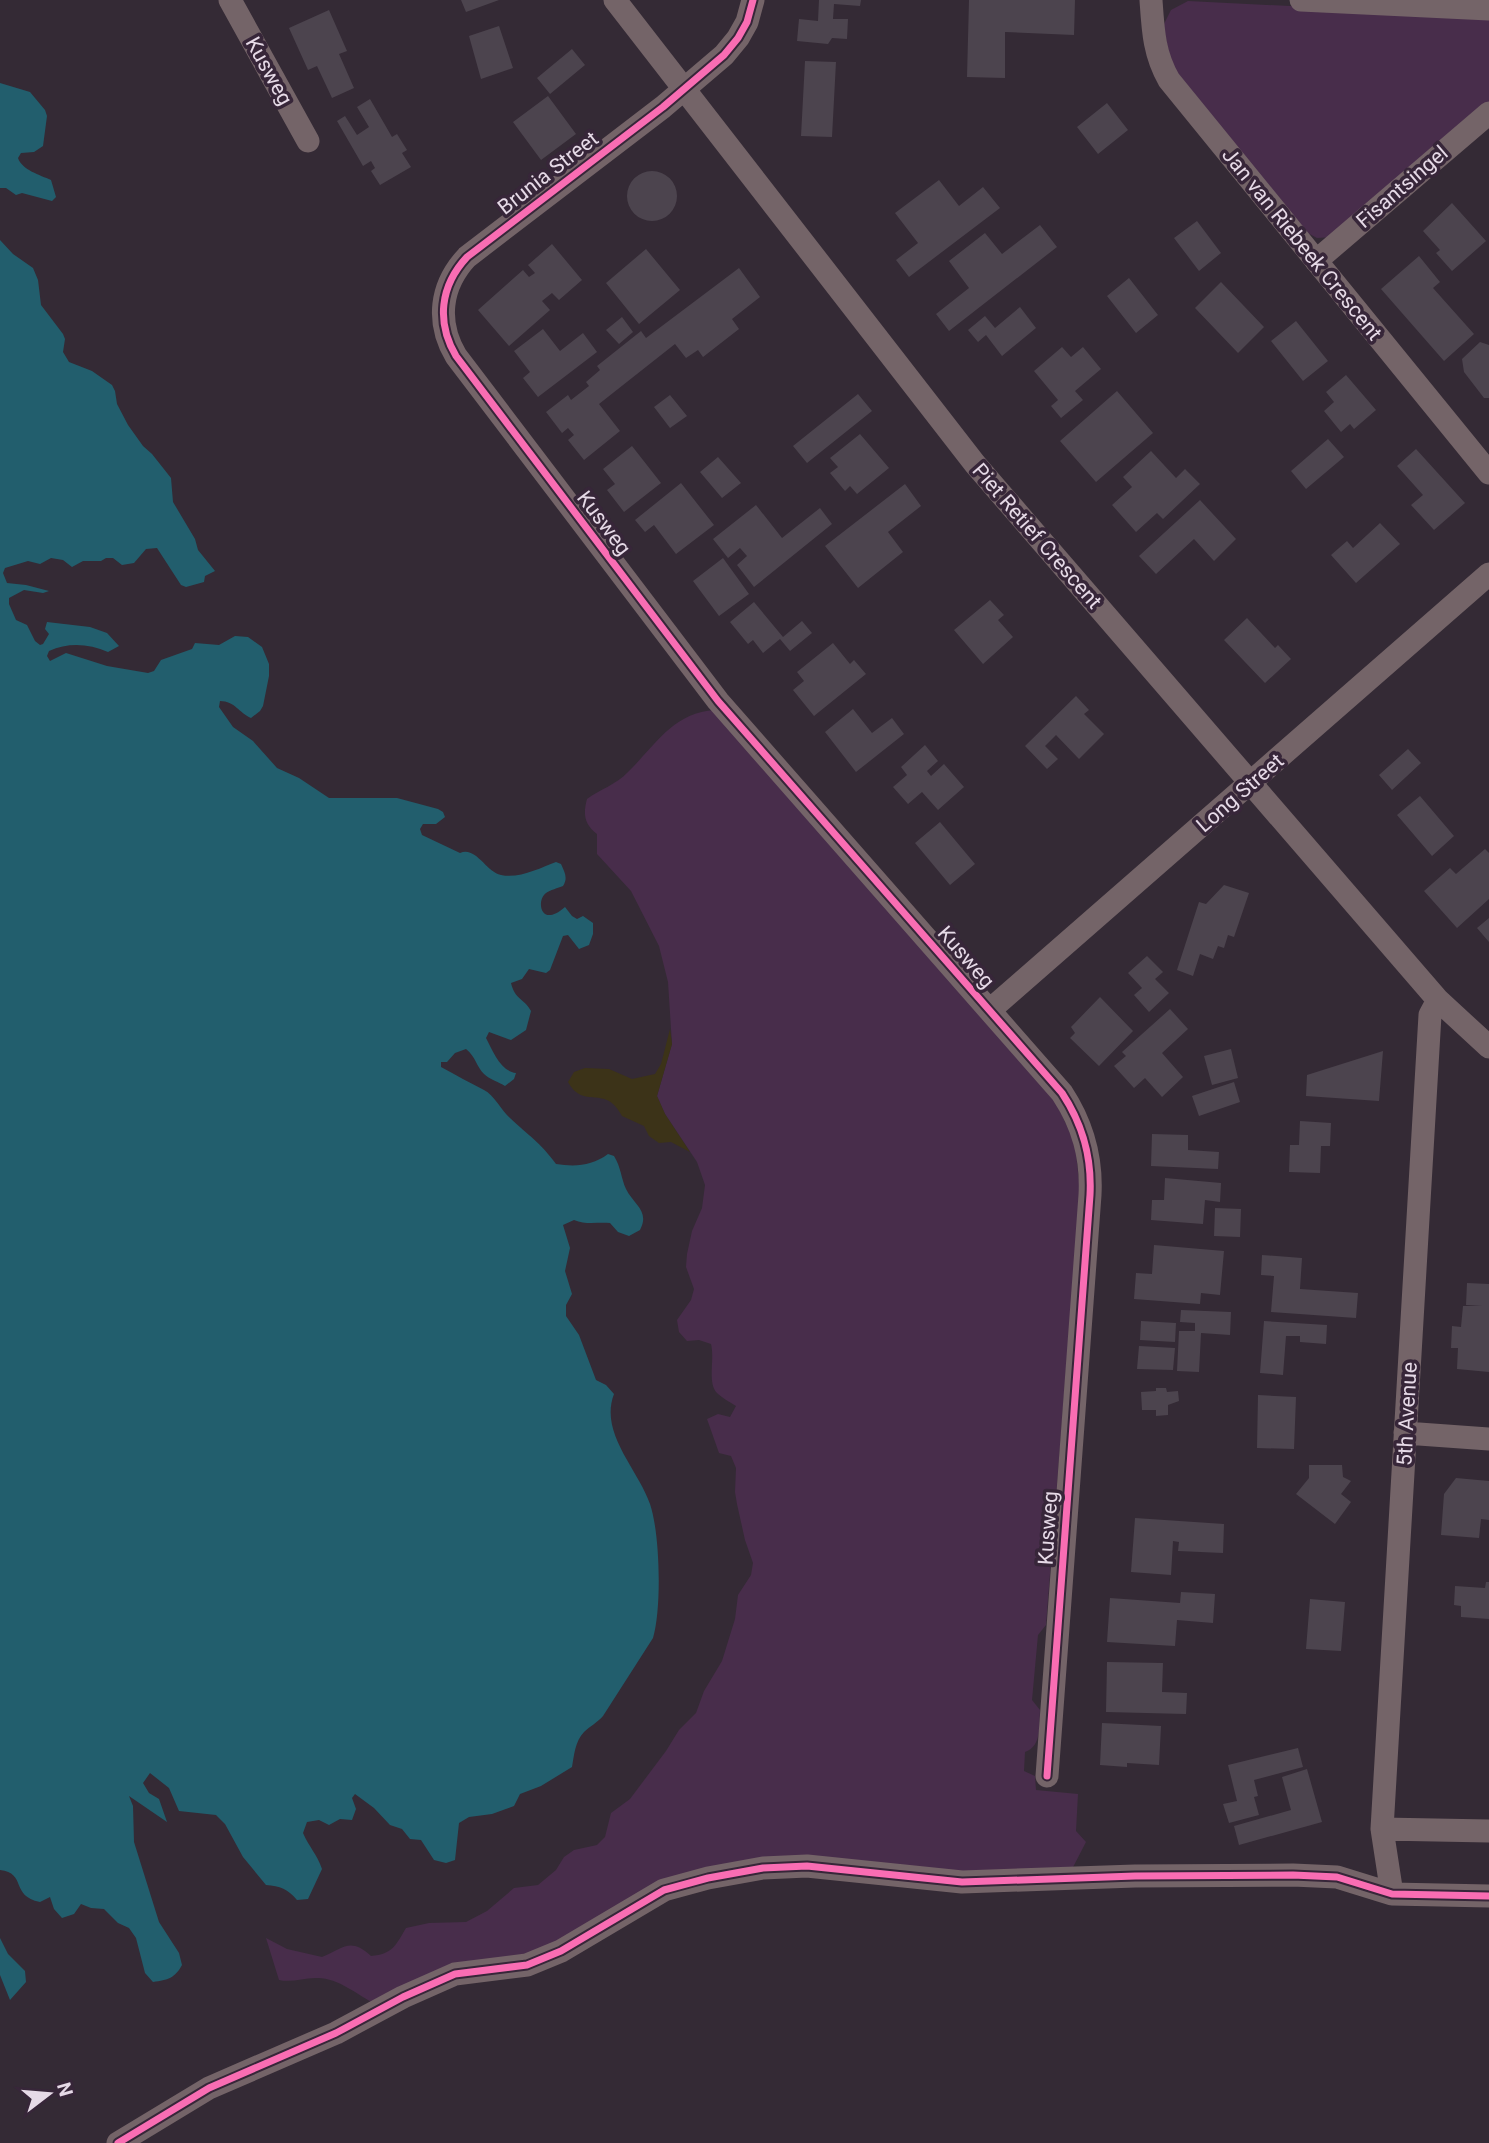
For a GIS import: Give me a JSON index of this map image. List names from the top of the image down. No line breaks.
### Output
{"streets":{"street":["Kusweg","Brunia Street","Fisantsingel","Jan van Riebeek Crescent","Piet Retief Crescent","Long Street","5th Avenue"]},"crossings":[["Kusweg","Brunia Street"],["Kusweg","Long Street"],["Brunia Street","Piet Retief Crescent"],["Fisantsingel","Jan van Riebeek Crescent"],["Piet Retief Crescent","Long Street"],["Piet Retief Crescent","5th Avenue"]],"north":"right"}
